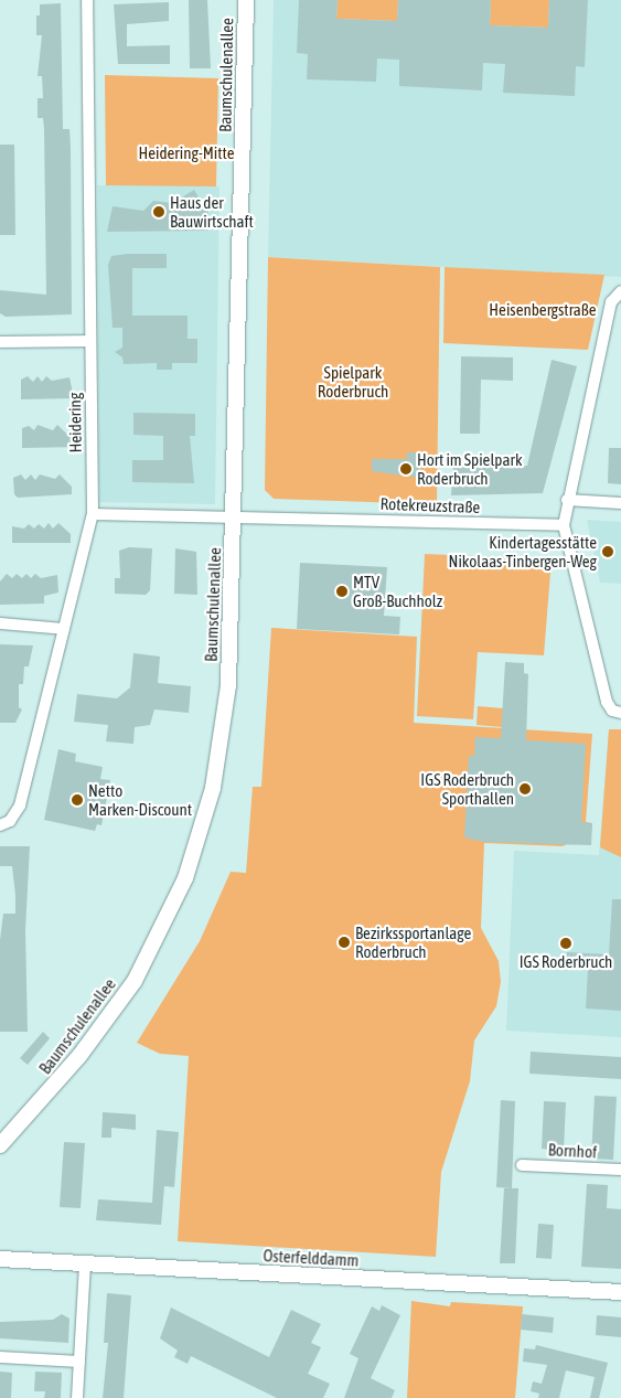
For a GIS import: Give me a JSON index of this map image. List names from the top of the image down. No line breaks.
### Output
{"streets":{"main road":["Baumschulenallee","Osterfelddamm"],"street":["Heidering","Rotekreuzstraße","Bornhof"]},"crossings":[["Baumschulenallee","Rotekreuzstraße"],["Heidering","Rotekreuzstraße"]],"parks":["Heidering-Mitte","Heisenbergstraße","Spielpark Roderbruch"],"places":["Haus der Bauwirtschaft","Hort im Spielpark Roderbruch","Kindertagesstätte Nikolaas-Tinbergen-Weg","MTV Groß-Buchholz","IGS Roderbruch Sporthallen","Netto Marken-Discount","Bezirkssportanlage Roderbruch","IGS Roderbruch"]}
